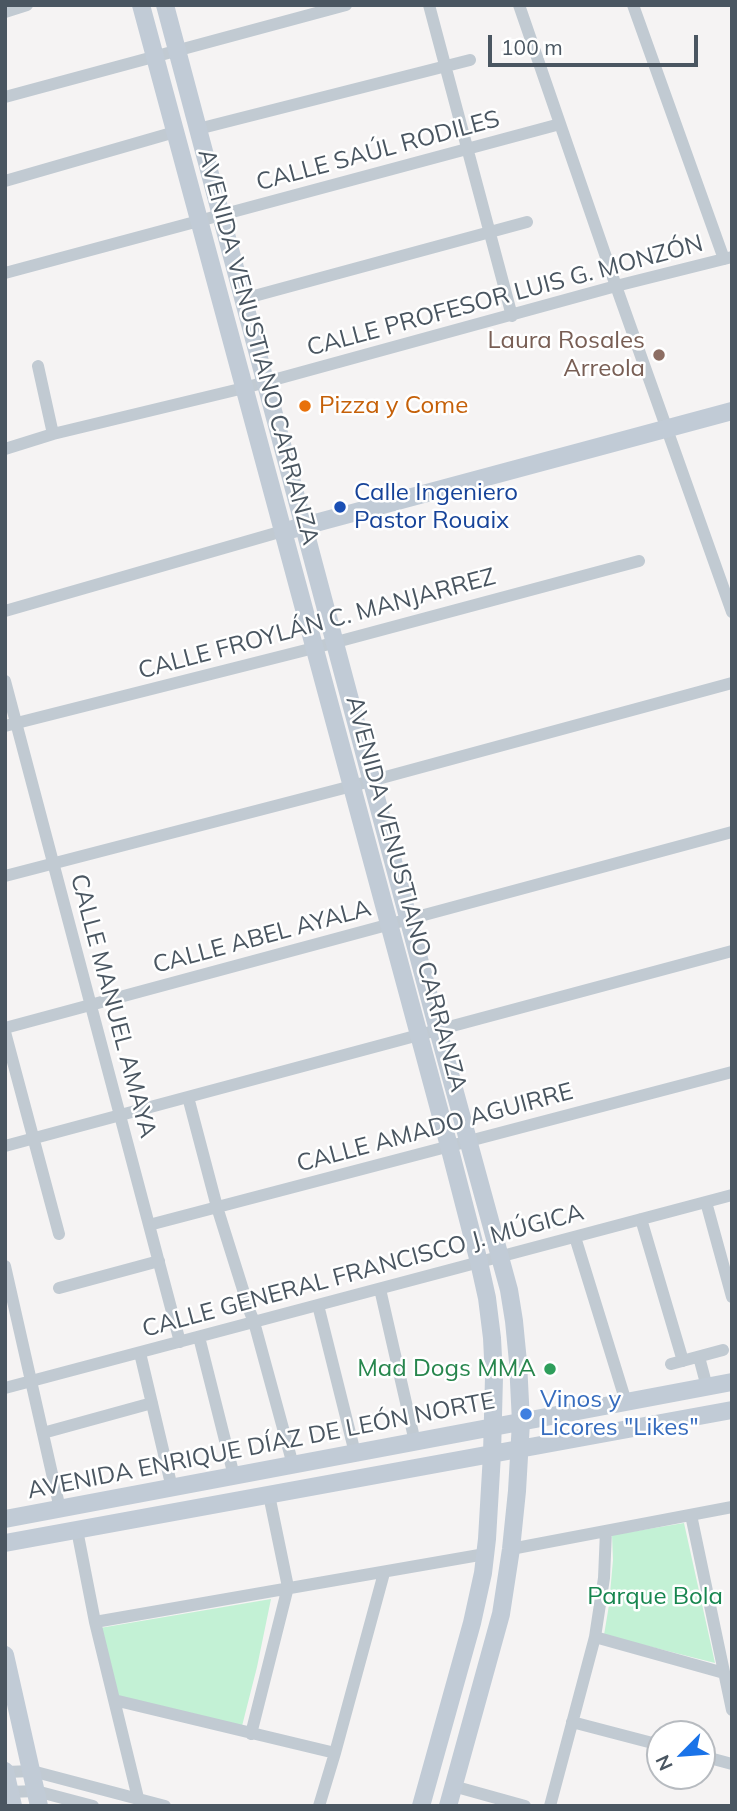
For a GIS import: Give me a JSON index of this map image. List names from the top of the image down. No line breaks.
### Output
{"streets":{"street":["CALLE SAÚL RODILES","CALLE PROFESOR LUIS G. MONZÓN","AVENIDA VENUSTIANO CARRANZA","CALLE FROYLÁN C. MANJARREZ","CALLE ABEL AYALA","CALLE MANUEL AMAYA","CALLE AMADO AGUIRRE","CALLE GENERAL FRANCISCO J. MÚGICA","AVENIDA ENRIQUE DÍAZ DE LEÓN NORTE"]},"crossings":[["CALLE SAÚL RODILES","AVENIDA VENUSTIANO CARRANZA"],["CALLE PROFESOR LUIS G. MONZÓN","AVENIDA VENUSTIANO CARRANZA"],["AVENIDA VENUSTIANO CARRANZA","CALLE FROYLÁN C. MANJARREZ"],["AVENIDA VENUSTIANO CARRANZA","CALLE ABEL AYALA"],["AVENIDA VENUSTIANO CARRANZA","CALLE AMADO AGUIRRE"],["AVENIDA VENUSTIANO CARRANZA","CALLE GENERAL FRANCISCO J. MÚGICA"],["AVENIDA VENUSTIANO CARRANZA","AVENIDA ENRIQUE DÍAZ DE LEÓN NORTE"],["CALLE FROYLÁN C. MANJARREZ","CALLE MANUEL AMAYA"],["CALLE ABEL AYALA","CALLE MANUEL AMAYA"],["CALLE MANUEL AMAYA","CALLE AMADO AGUIRRE"],["CALLE MANUEL AMAYA","CALLE GENERAL FRANCISCO J. MÚGICA"]],"parks":["Parque Bola"],"places":["Laura Rosales Arreola","Pizza y Come","Calle Ingeniero Pastor Rouaix","Mad Dogs MMA","Vinos y Licores \"Likes\""],"scale_bar":"100 m","north":"bottom left"}
